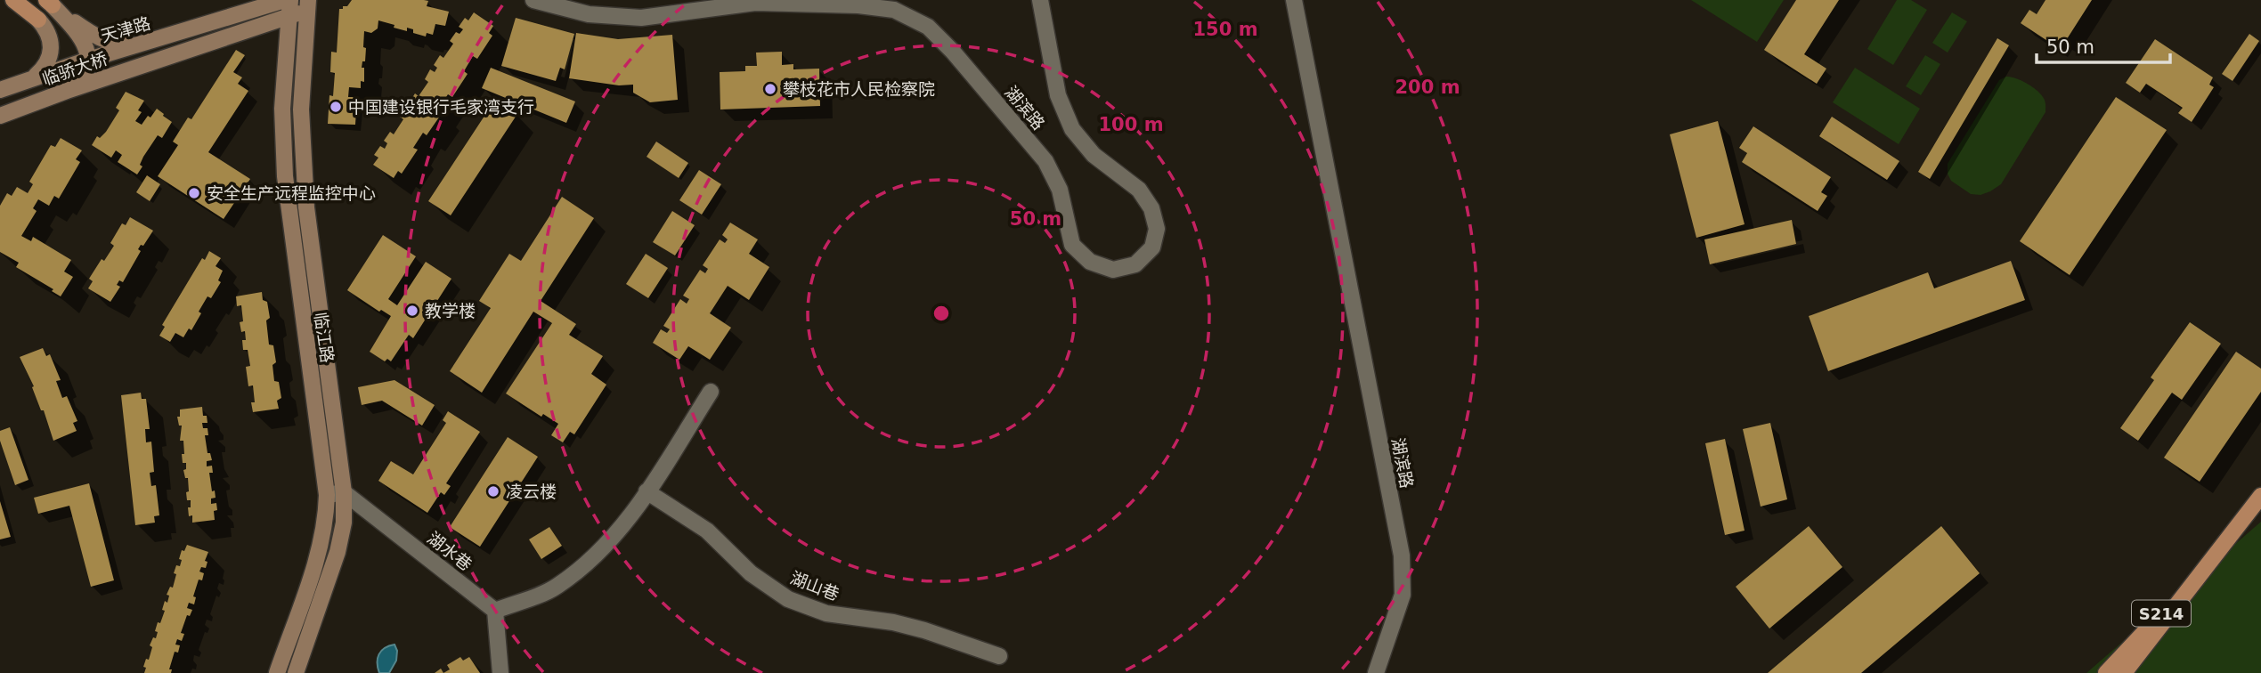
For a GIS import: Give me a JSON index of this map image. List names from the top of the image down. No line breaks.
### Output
{"streets":{"main road":["天津路","临骄大桥","临江路"],"street":["湖滨路","湖水巷","湖山巷"]},"crossings":[["临骄大桥","临江路"],["临江路","湖水巷"]],"places":["攀枝花市人民检察院","中国建设银行毛家湾支行","安全生产远程监控中心","教学楼","凌云楼"],"scale_bar":"50 m","rings":["150 m","200 m","100 m","50 m"]}
